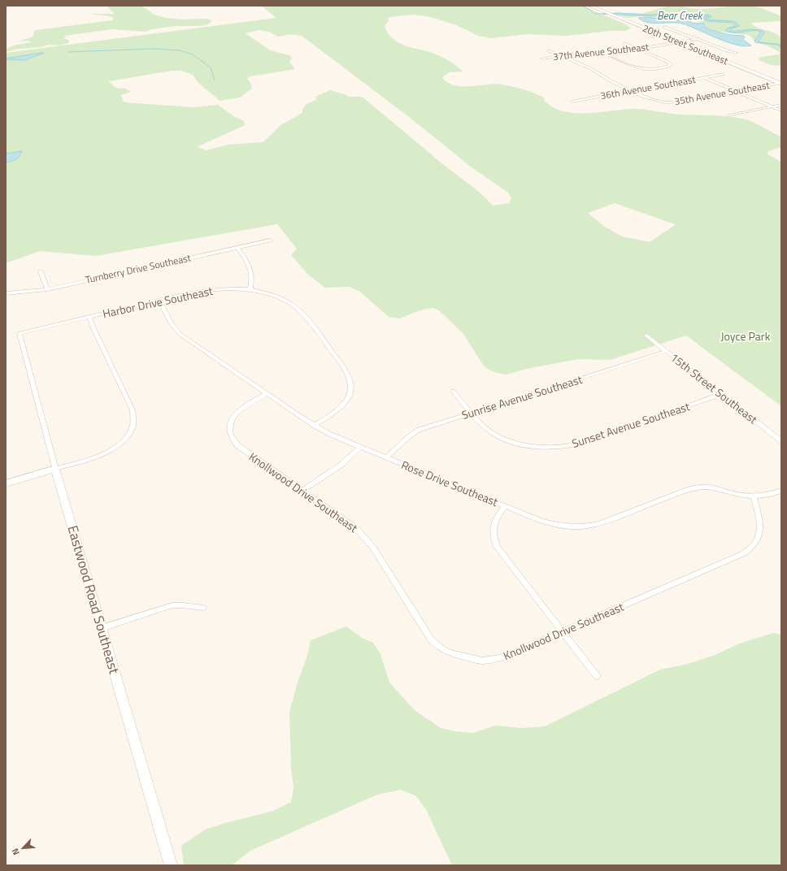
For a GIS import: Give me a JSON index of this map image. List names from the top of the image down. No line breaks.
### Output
{"streets":{"street":["20th Street Southeast","37th Avenue Southeast","36th Avenue Southeast","35th Avenue Southeast","Turnberry Drive Southeast","Harbor Drive Southeast","15th Street Southeast","Sunrise Avenue Southeast","Sunset Avenue Southeast","Rose Drive Southeast","Knollwood Drive Southeast","Eastwood Road Southeast"]},"crossings":[["20th Street Southeast","37th Avenue Southeast"],["20th Street Southeast","35th Avenue Southeast"],["37th Avenue Southeast","35th Avenue Southeast"],["36th Avenue Southeast","35th Avenue Southeast"],["Harbor Drive Southeast","Rose Drive Southeast"],["Harbor Drive Southeast","Eastwood Road Southeast"],["15th Street Southeast","Sunrise Avenue Southeast"],["15th Street Southeast","Sunset Avenue Southeast"],["Sunrise Avenue Southeast","Sunset Avenue Southeast"],["Sunrise Avenue Southeast","Rose Drive Southeast"],["Rose Drive Southeast","Knollwood Drive Southeast"]],"water":["Bear Creek"],"parks":["Joyce Park"],"north":"bottom left"}
